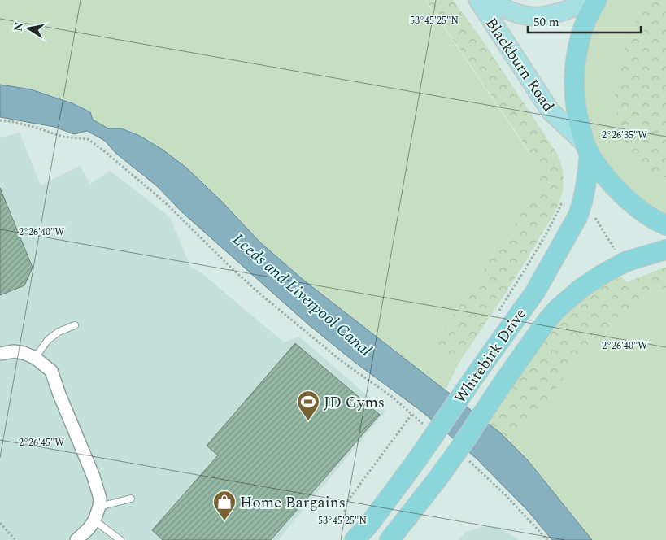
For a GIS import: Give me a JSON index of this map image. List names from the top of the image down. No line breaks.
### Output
{"streets":{"highway":["Whitebirk Drive"],"main road":["Blackburn Road"]},"crossings":[["Blackburn Road","Whitebirk Drive"]],"water":["Leeds and Liverpool Canal"],"places":{"sports":["JD Gyms"],"shop":["Home Bargains"]},"scale_bar":"50 m","north":"left","coordinates":["53°45'25\"N","2°26'35\"W","2°26'40\"W","2°26'45\"W"]}
